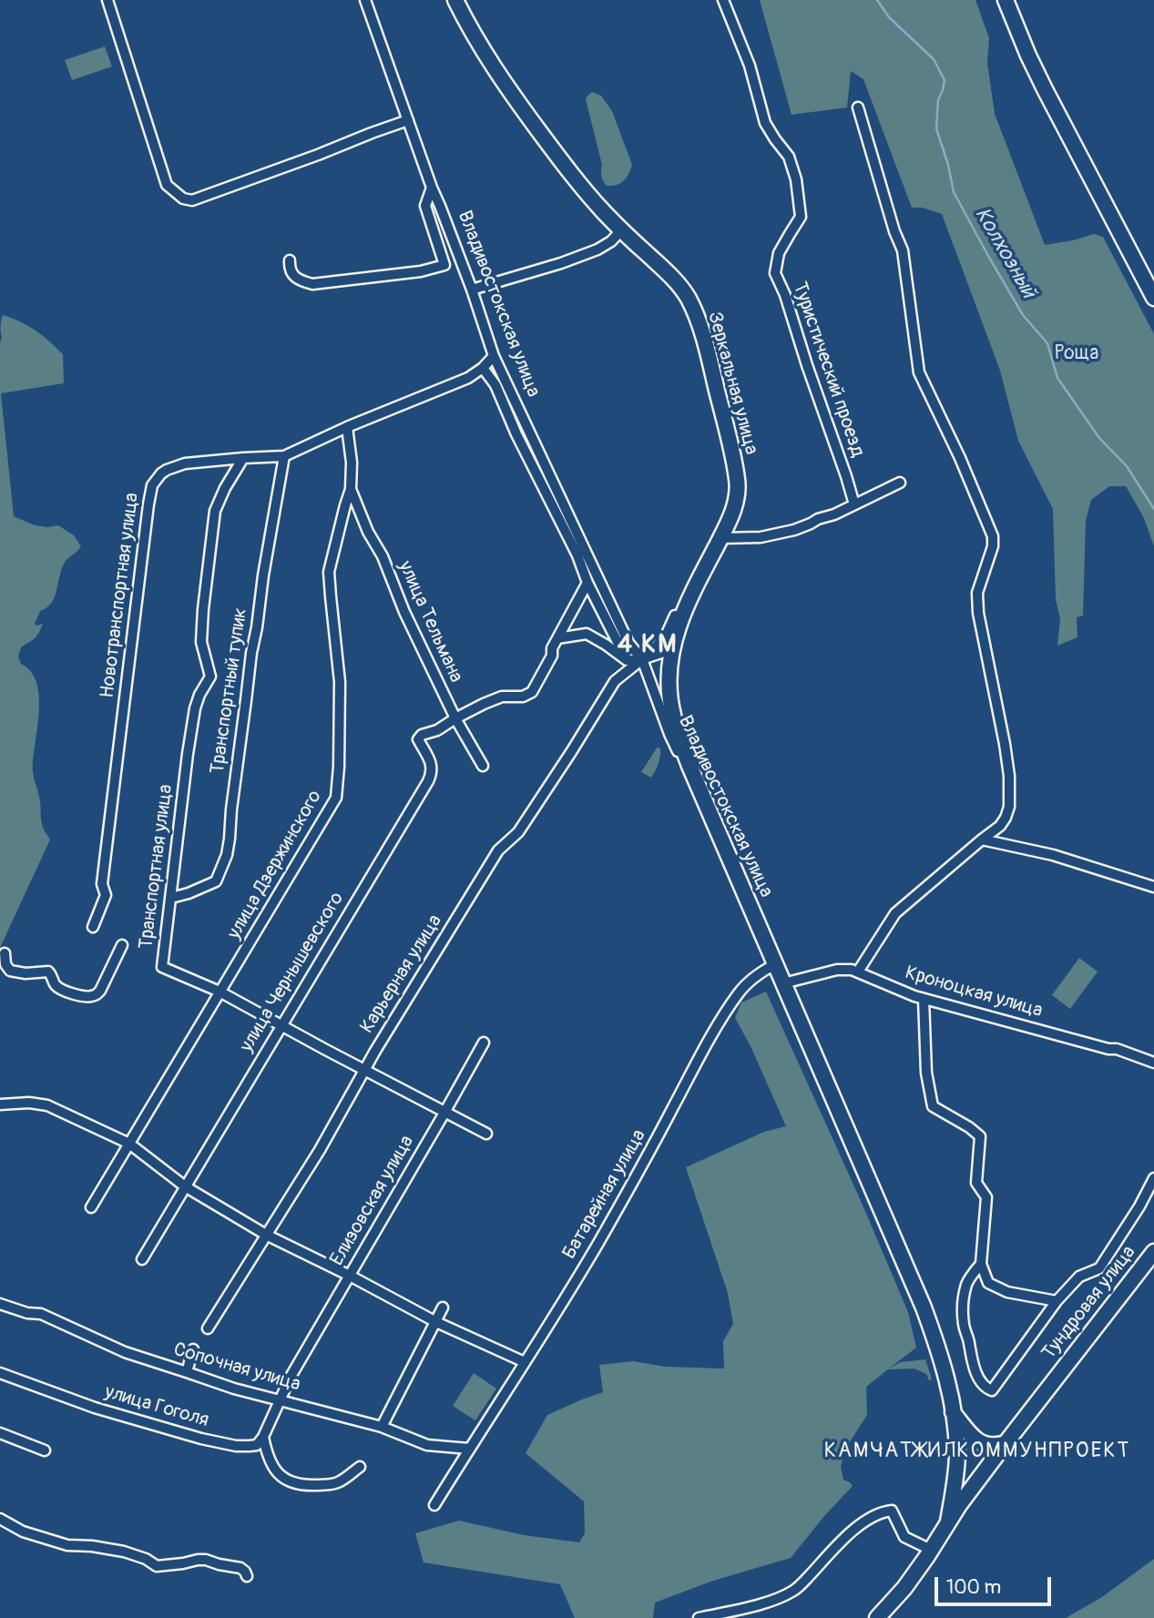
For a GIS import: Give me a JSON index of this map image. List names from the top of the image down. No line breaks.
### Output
{"streets":{"main road":["Владивостокская улица","Зеркальная улица","Тундровая улица"],"street":["Туристический проезд","Новотранспортная улица","улица Тельмана","Транспортный тупик","улица Дзержинского","Транспортная улица","улица Чернышевского","Карьерная улица","Кроноцкая улица","Батарейная улица","Елизовская улица","Сопочная улица","улица Гоголя"]},"crossings":[["Владивостокская улица","Зеркальная улица"],["Владивостокская улица","Новотранспортная улица"],["Владивостокская улица","Карьерная улица"],["Владивостокская улица","Кроноцкая улица"],["Владивостокская улица","Батарейная улица"],["Владивостокская улица","Тундровая улица"],["Зеркальная улица","Карьерная улица"],["Новотранспортная улица","Транспортный тупик"],["Новотранспортная улица","улица Дзержинского"],["Новотранспортная улица","Транспортная улица"],["улица Тельмана","улица Дзержинского"],["улица Тельмана","улица Чернышевского"],["Транспортный тупик","Транспортная улица"],["улица Дзержинского","Транспортная улица"],["Транспортная улица","улица Чернышевского"],["Транспортная улица","Карьерная улица"],["Транспортная улица","Елизовская улица"],["Батарейная улица","Сопочная улица"],["Елизовская улица","Сопочная улица"]],"districts":["4 КМ","КАМЧАТЖИЛКОММУНПРОЕКТ"],"water":["Колхозный"],"parks":["Роща"],"scale_bar":"100 m"}
